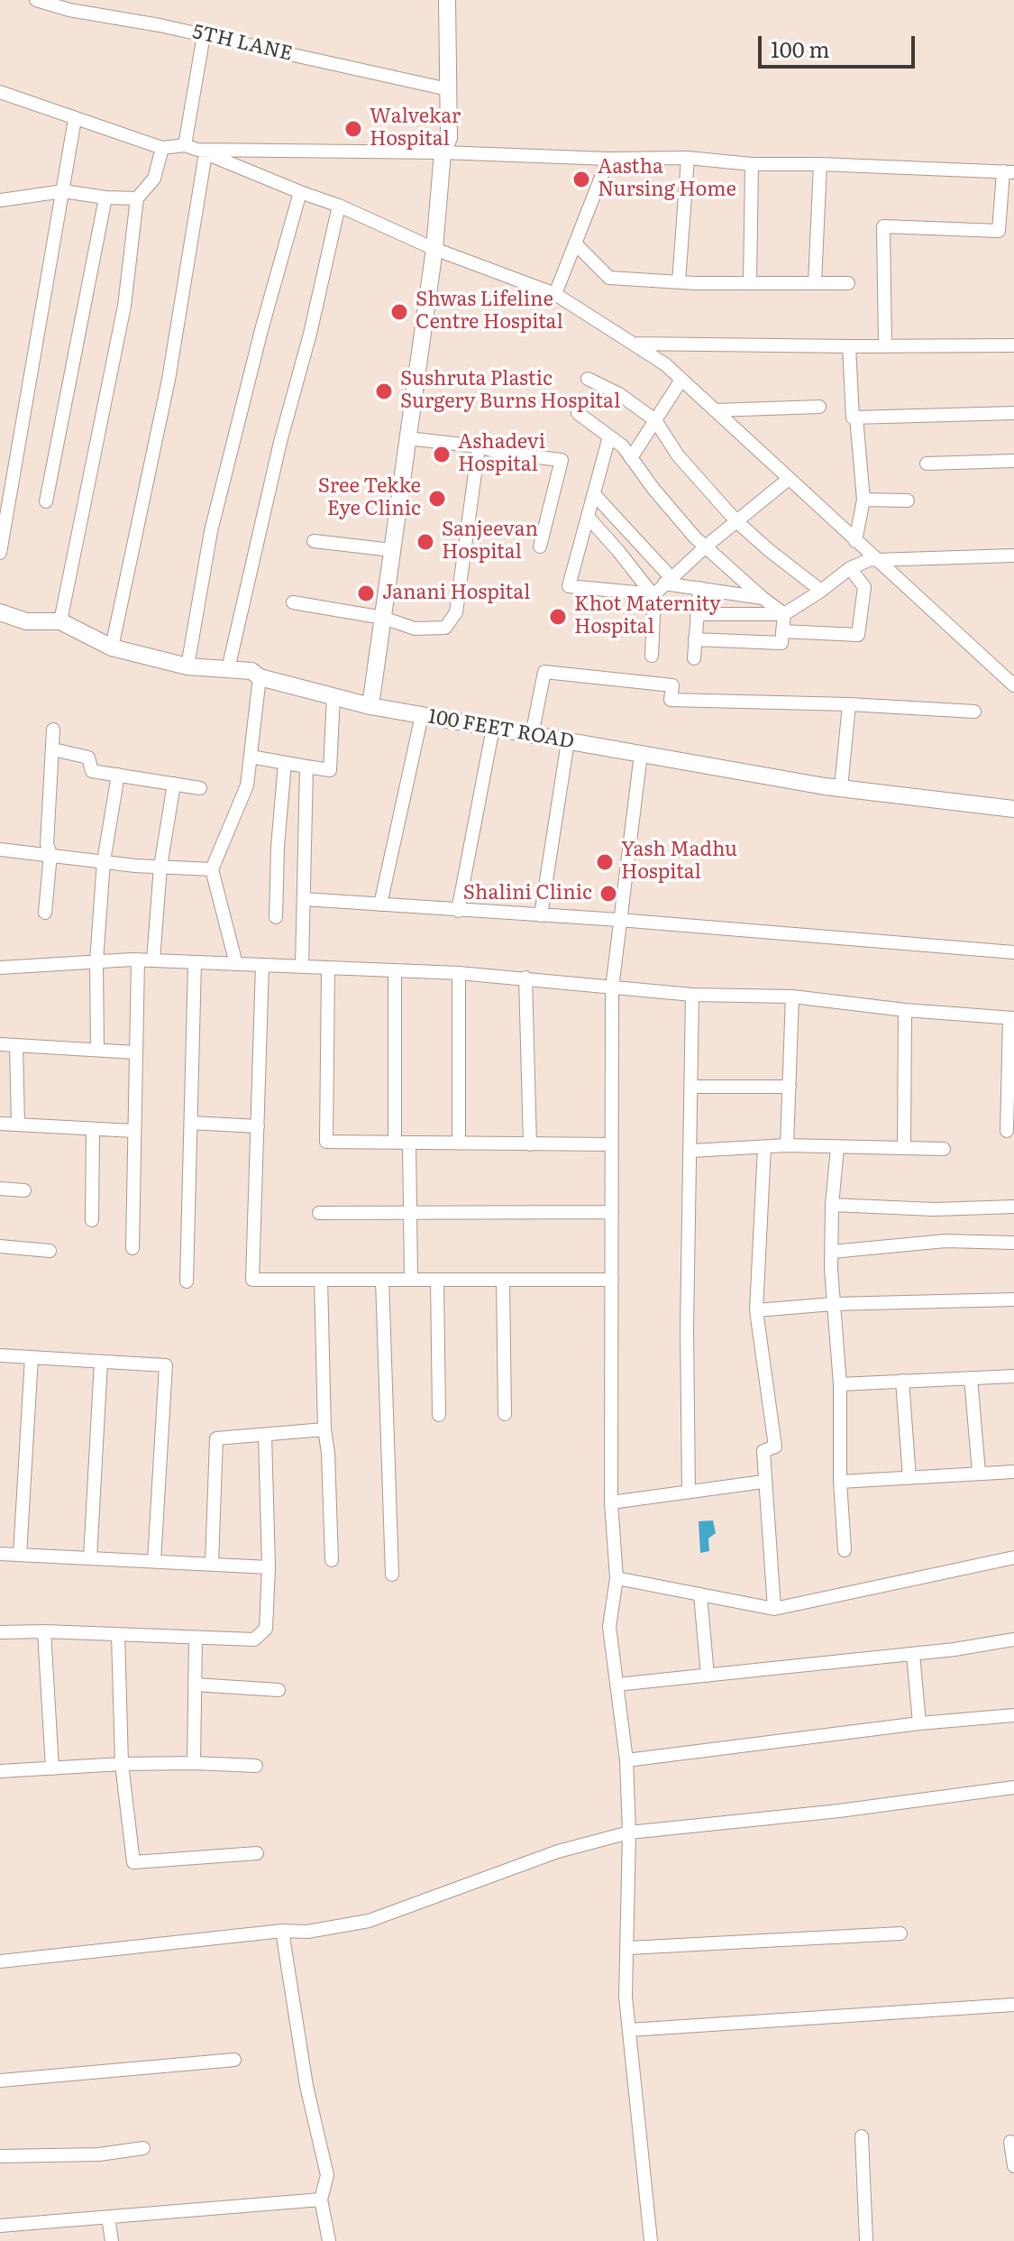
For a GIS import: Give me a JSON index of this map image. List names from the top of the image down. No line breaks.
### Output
{"streets":{"main road":["100 FEET ROAD"],"street":["5TH LANE"]},"places":["Walvekar Hospital","Aastha Nursing Home","Shwas Lifeline Centre Hospital","Sushruta Plastic Surgery Burns Hospital","Ashadevi Hospital","Sree Tekke Eye Clinic","Sanjeevan Hospital","Janani Hospital","Khot Maternity Hospital","Yash Madhu Hospital","Shalini Clinic"],"scale_bar":"100 m"}
